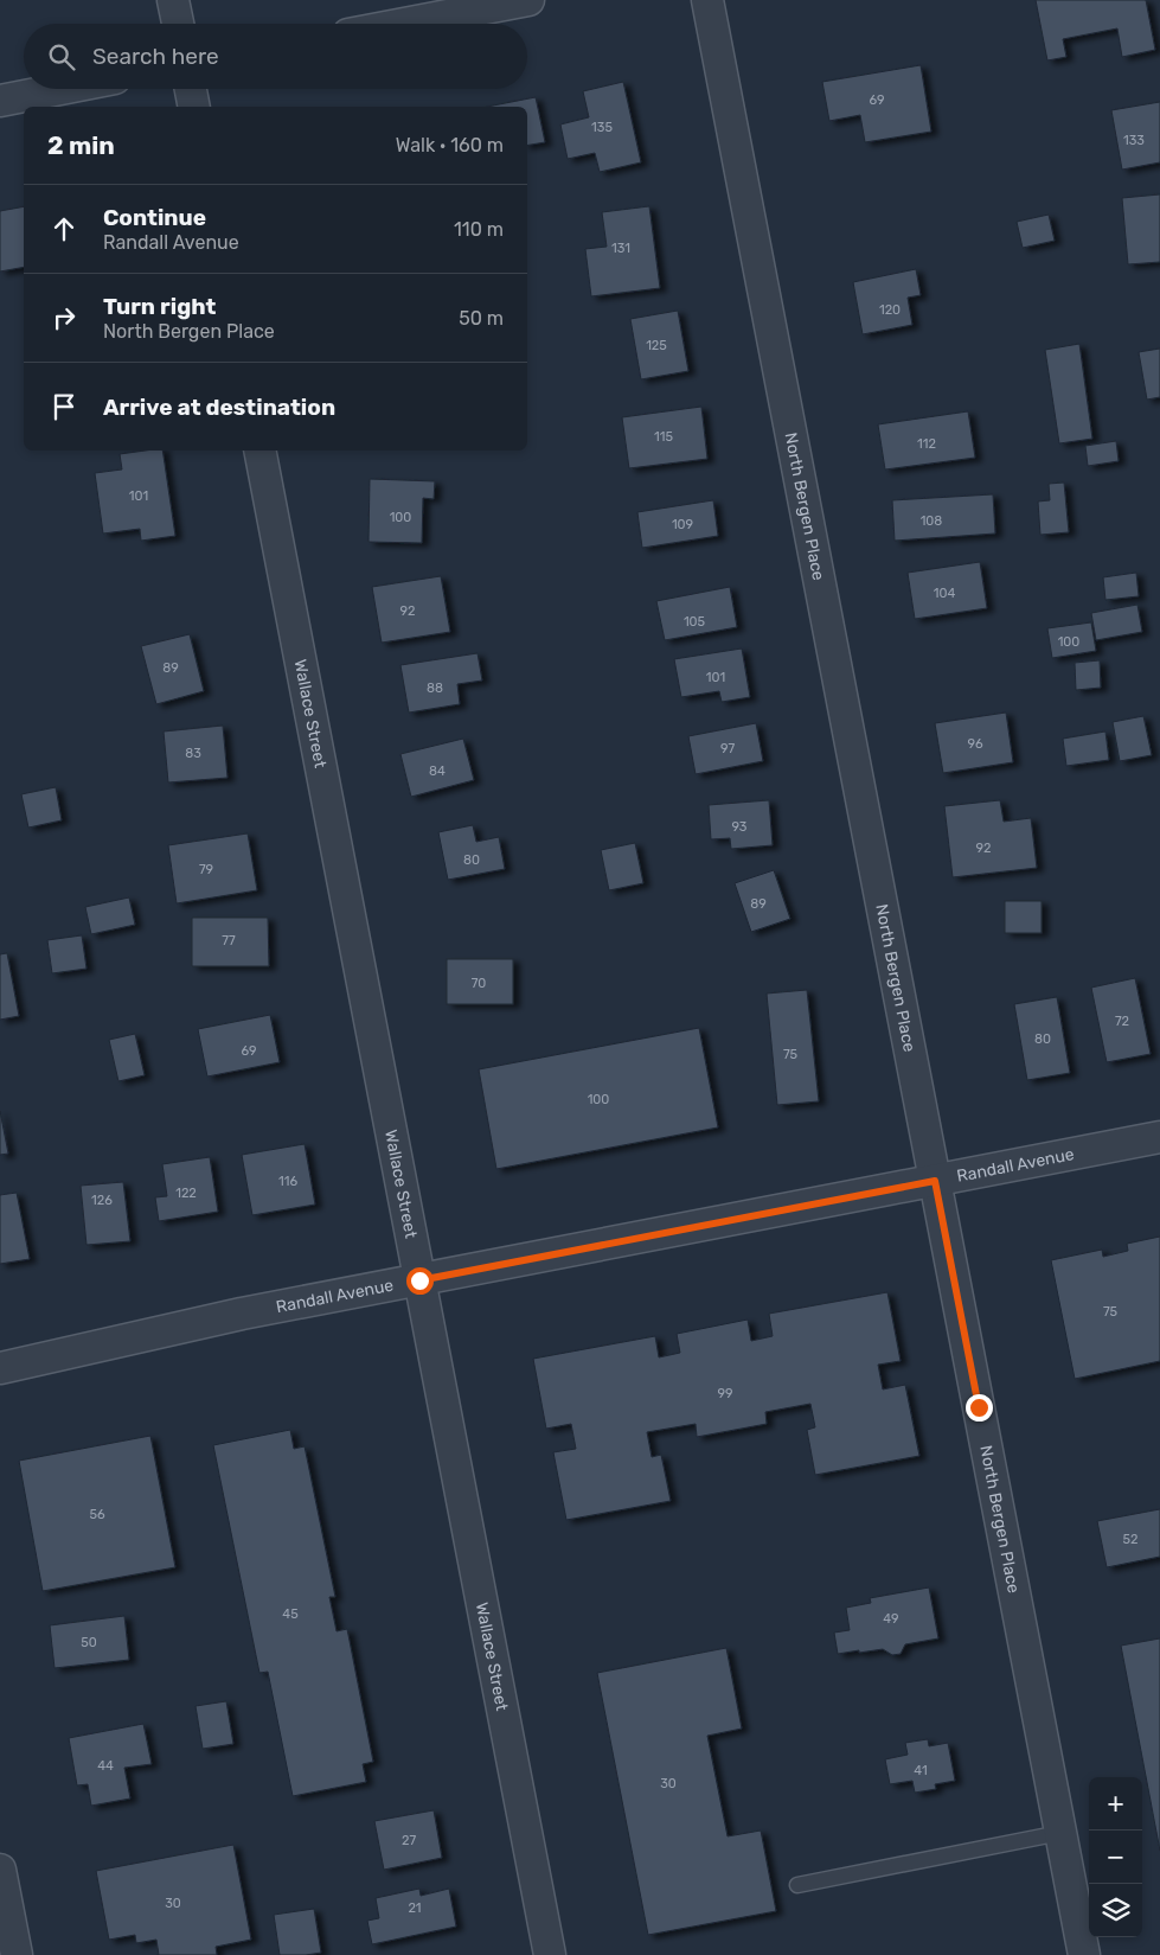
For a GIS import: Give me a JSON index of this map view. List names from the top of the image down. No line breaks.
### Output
{"streets":{"street":["North Bergen Place","Wallace Street","Randall Avenue"]},"crossings":[["North Bergen Place","Randall Avenue"],["Wallace Street","Randall Avenue"]],"house_numbers":["69","135","133","131","120","125","115","112","101","100","108","109","104","92","105","100","89","101","88","96","97","83","84","93","92","80","79","89","77","70","72","80","69","75","100","116","122","126","75","99","56","52","45","49","50","44","41","30","27","30","21"],"page":{"search":"Search here","heading":["2 min","Walk · 160 m"],"list":[["Continue","Randall Avenue","110 m"],["Turn right","North Bergen Place","50 m"],"Arrive at destination"],"map_buttons":["+","−"]}}
